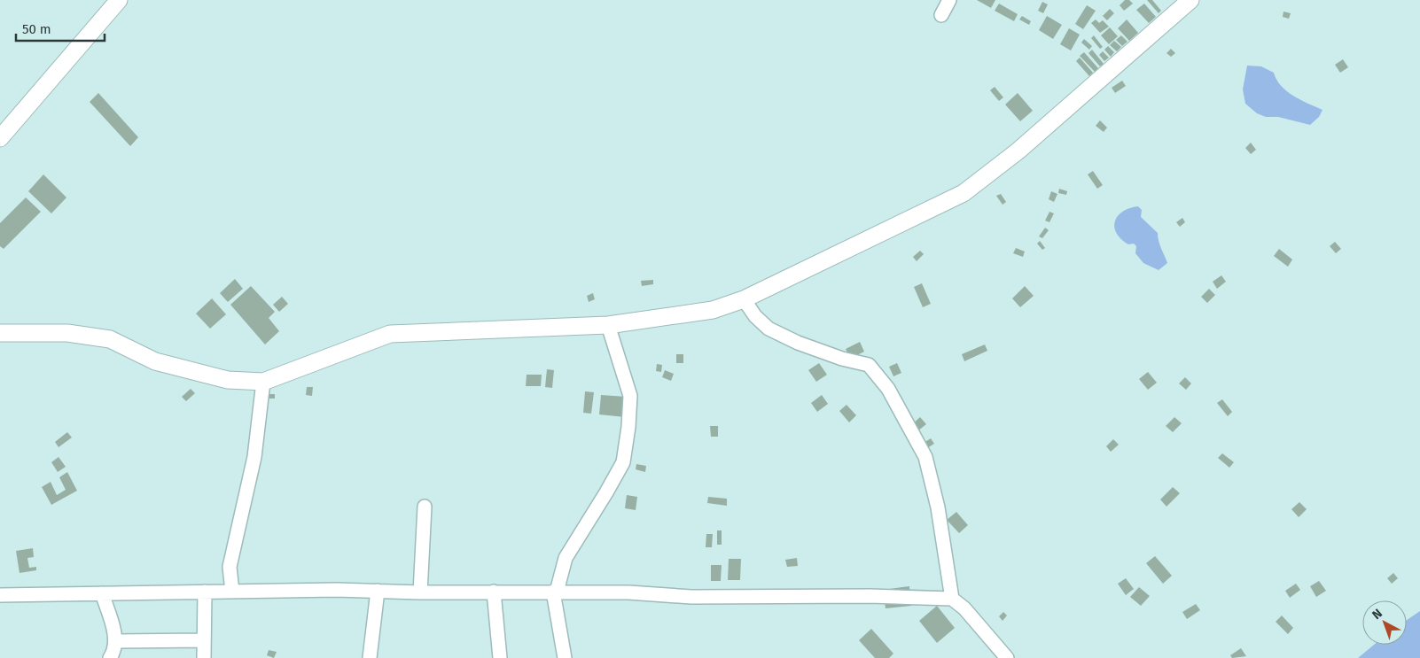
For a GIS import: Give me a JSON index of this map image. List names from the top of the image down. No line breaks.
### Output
{"scale_bar":"50 m","north":"top left"}
